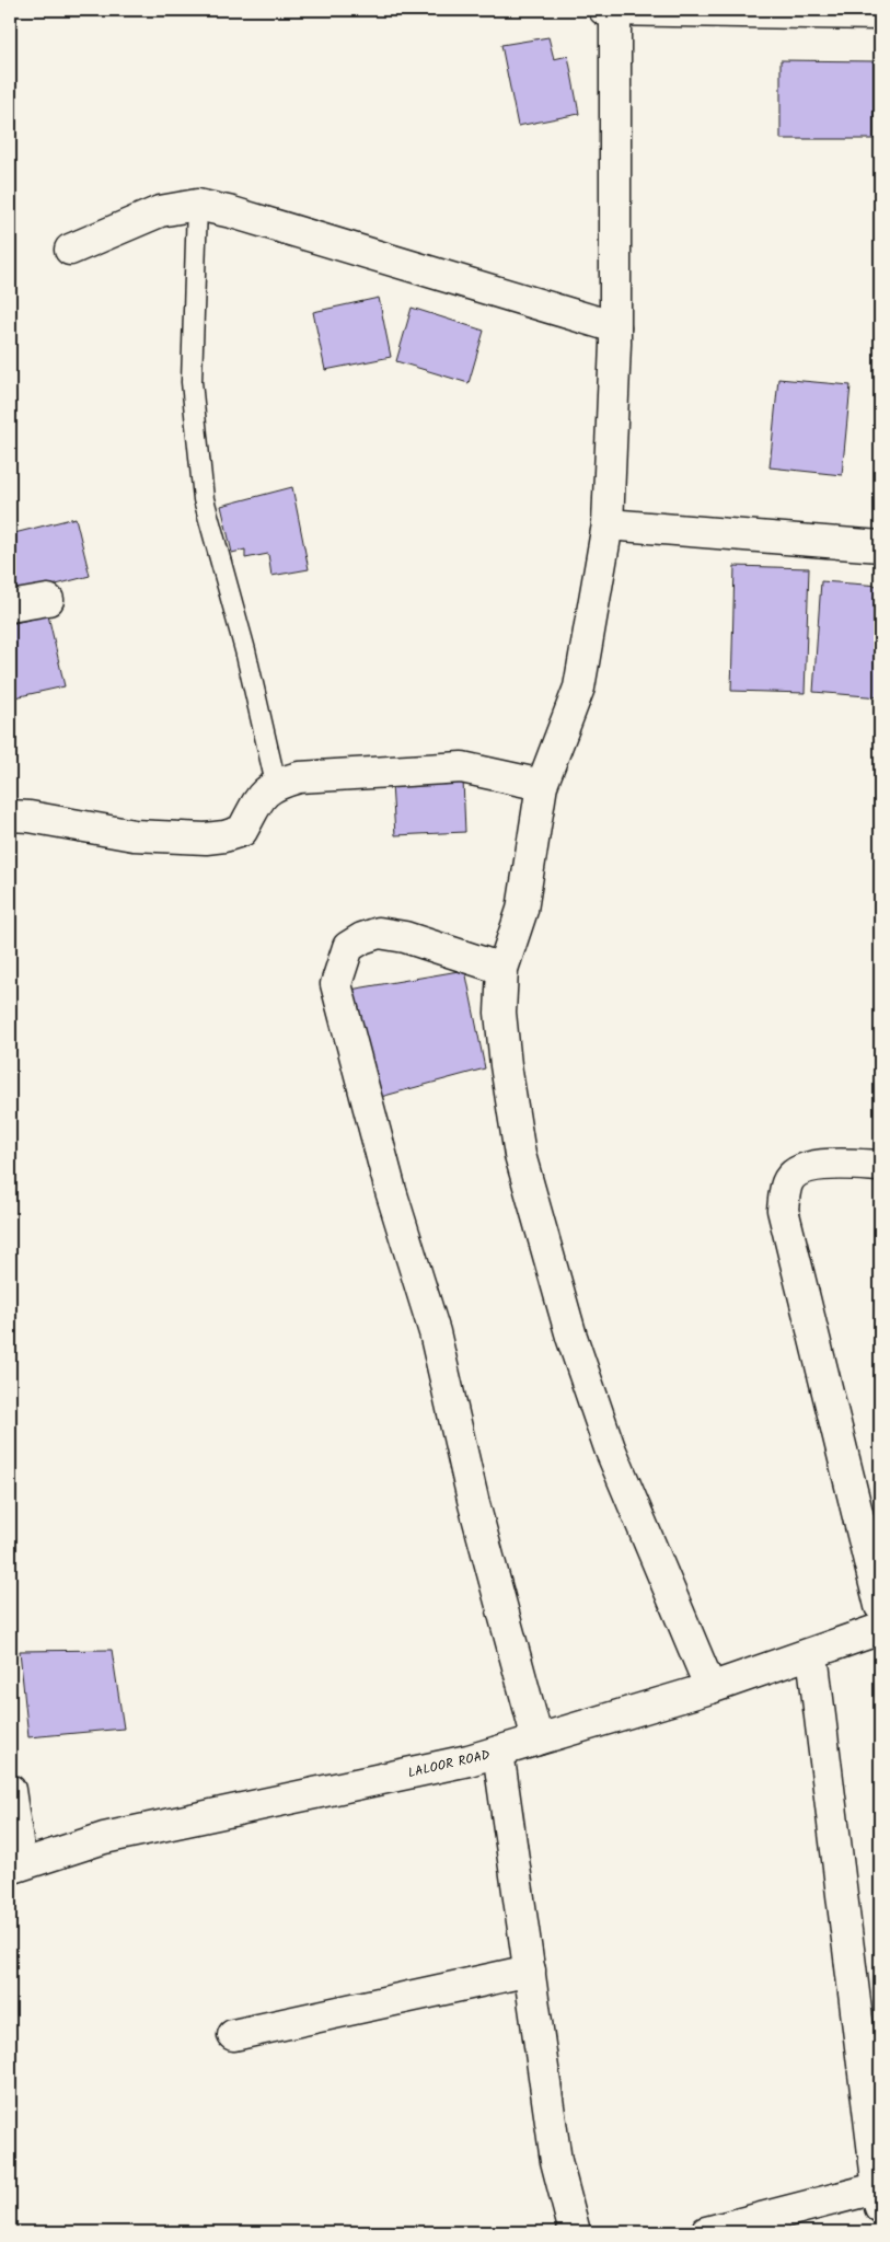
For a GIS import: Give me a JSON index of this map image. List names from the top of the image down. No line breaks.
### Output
{"streets":{"street":["LALOOR ROAD"]}}
